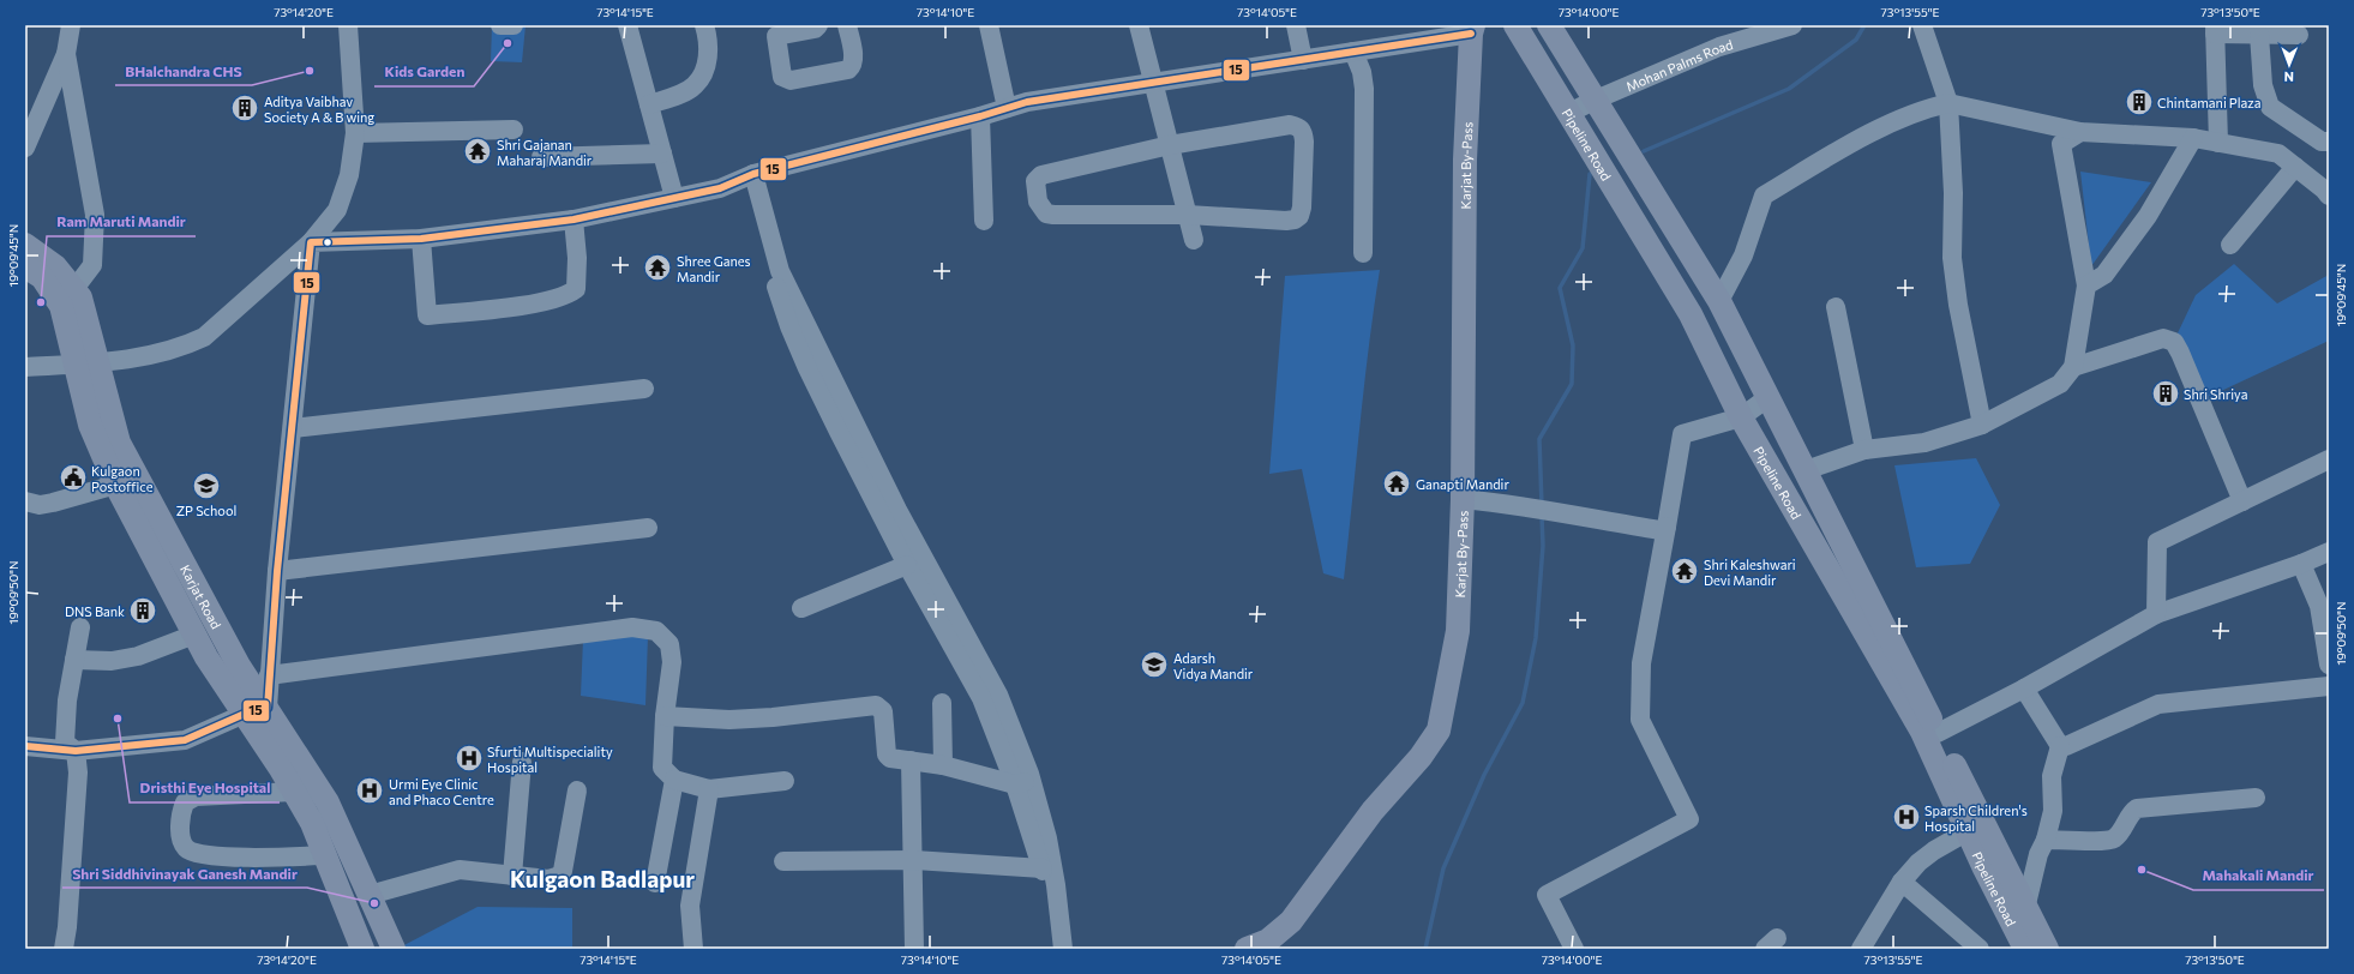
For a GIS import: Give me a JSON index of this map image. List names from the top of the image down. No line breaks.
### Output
{"streets":{"main road":["Pipeline Road","Karjat By-Pass","Karjat Road"],"street":["Mohan Palms Road"]},"crossings":[["Mohan Palms Road","Pipeline Road"]],"districts":["Kulgaon Badlapur"],"places":{"other":["Kids Garden","BHalchandra CHS","Ram Maruti Mandir","Dristhi Eye Hospital","Mahakali Mandir","Shri Siddhivinayak Ganesh Mandir"],"building":["Chintamani Plaza","Aditya Vaibhav Society A & B wing","Shri Shriya","DNS Bank"],"temple":["Shri Gajanan Maharaj Mandir","Shree Ganes Mandir","Ganapti Mandir","Shri Kaleshwari Devi Mandir"],"public building":["Kulgaon Postoffice"],"school or university":["ZP School","Adarsh Vidya Mandir"],"hospital":["Sfurti Multispeciality Hospital","Urmi Eye Clinic and Phaco Centre","Sparsh Children's Hospital"]},"lines":["transit line 15"],"north":"bottom","coordinates":["73°14'20\"E","73°14'15\"E","73°14'10\"E","73°14'05\"E","73°14'00\"E","73°13'55\"E","73°13'50\"E","19°09'45\"N","19°09'50\"N"]}
